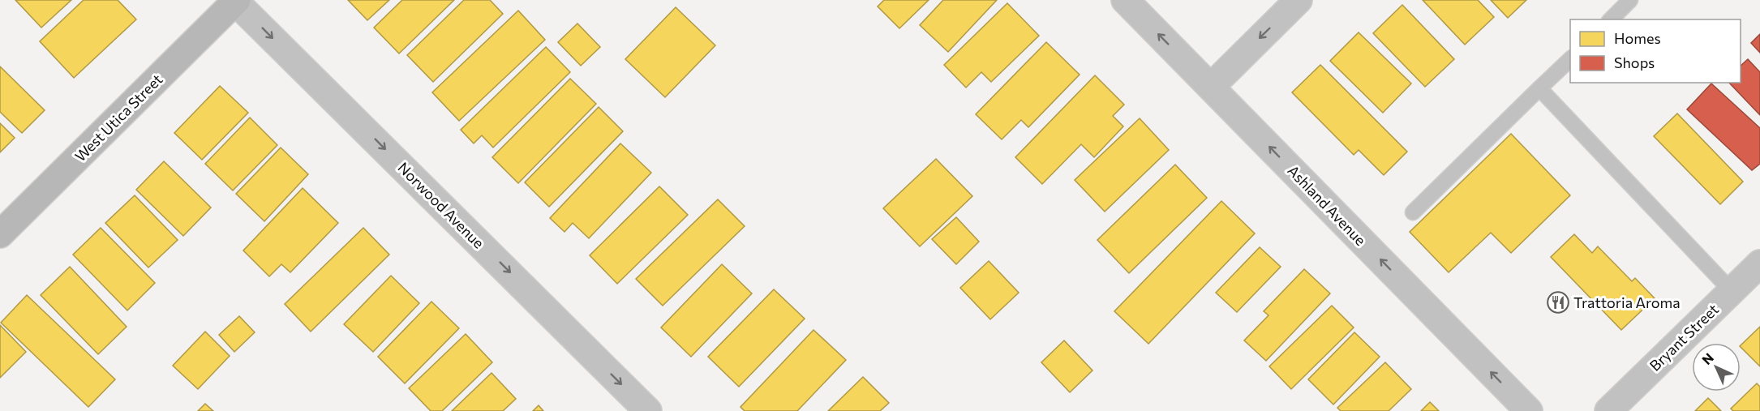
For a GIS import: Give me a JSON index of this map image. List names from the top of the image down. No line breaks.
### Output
{"streets":{"street":["West Utica Street","Norwood Avenue","Ashland Avenue","Bryant Street"]},"crossings":[["West Utica Street","Norwood Avenue"]],"one_way":["Norwood Avenue","Ashland Avenue"],"places":{"restaurant":["Trattoria Aroma"]},"legend":["Homes","Shops"],"north":"top left"}
